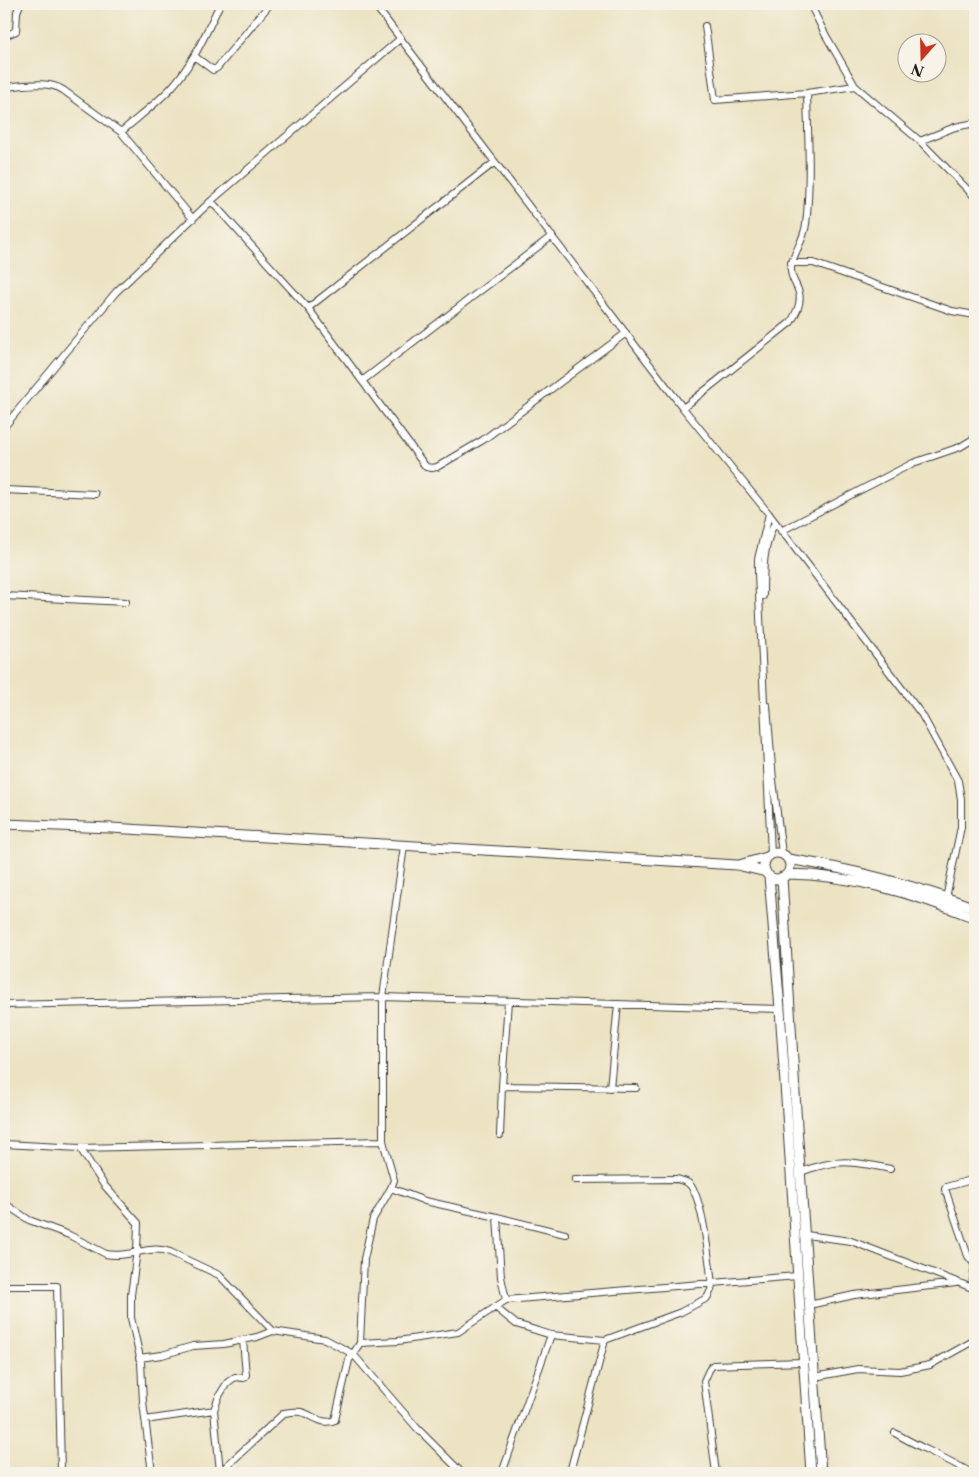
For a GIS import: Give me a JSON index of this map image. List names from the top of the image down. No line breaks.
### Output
{"north":"bottom"}
